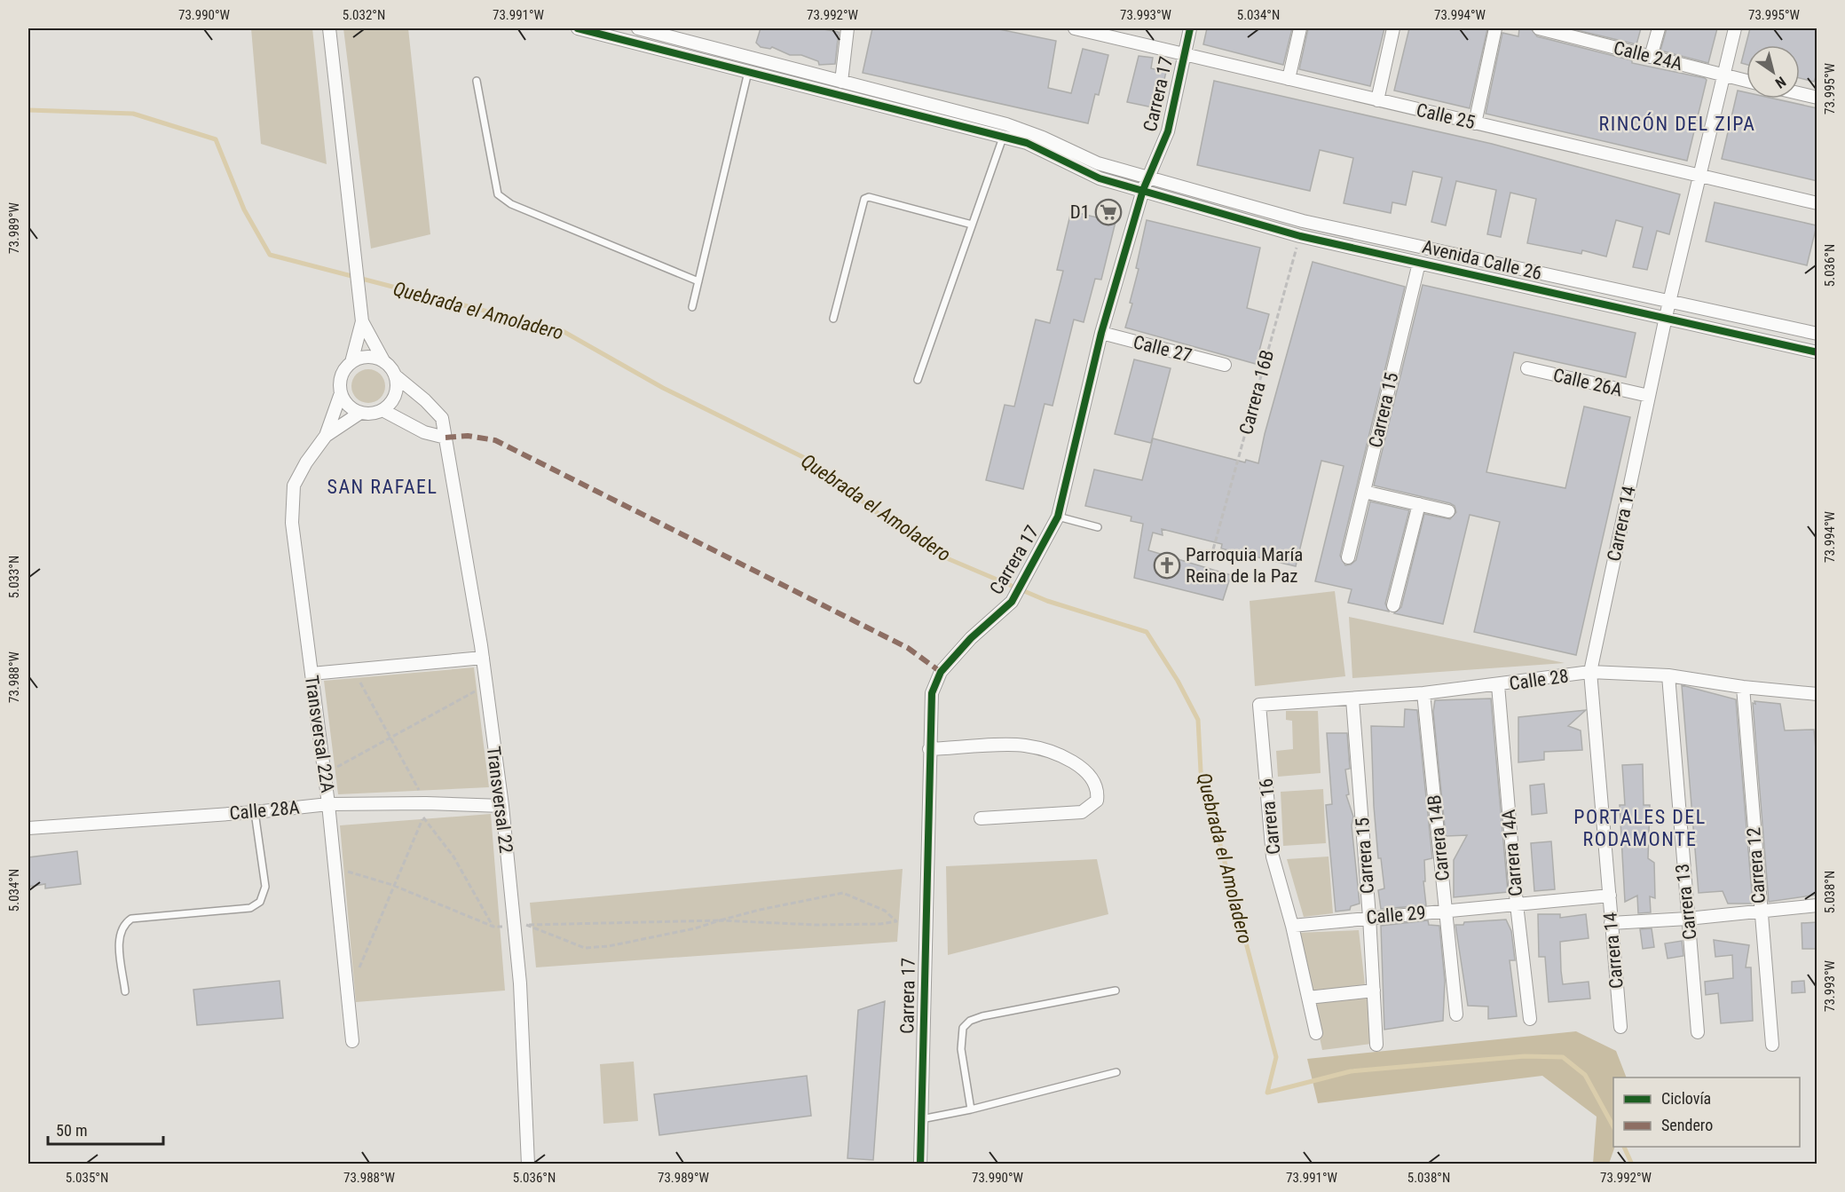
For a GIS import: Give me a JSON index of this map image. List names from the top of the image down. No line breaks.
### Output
{"streets":{"street":["Calle 24A","Carrera 17","Calle 25","Avenida Calle 26","Calle 27","Calle 26A","Carrera 15","Carrera 14","Calle 28","Transversal 22A","Transversal 22","Calle 28A","Carrera 16","Carrera 14B","Carrera 14A","Carrera 12","Carrera 13","Calle 29"],"path":["Carrera 16B"]},"crossings":[["Calle 24A","Carrera 14"],["Carrera 17","Calle 25"],["Carrera 17","Avenida Calle 26"],["Carrera 17","Calle 27"],["Calle 25","Carrera 14"],["Avenida Calle 26","Carrera 16B"],["Avenida Calle 26","Carrera 15"],["Avenida Calle 26","Carrera 14"],["Calle 26A","Carrera 14"],["Carrera 15","Calle 28"],["Carrera 15","Calle 29"],["Carrera 14","Calle 28"],["Carrera 14","Calle 29"],["Calle 28","Carrera 16"],["Calle 28","Carrera 14B"],["Calle 28","Carrera 14A"],["Calle 28","Carrera 12"],["Calle 28","Carrera 13"],["Transversal 22A","Calle 28A"],["Transversal 22","Calle 28A"],["Carrera 16","Calle 29"],["Carrera 14B","Calle 29"],["Carrera 14A","Calle 29"]],"districts":["RINCÓN DEL ZIPA","SAN RAFAEL","PORTALES DEL RODAMONTE"],"water":["Quebrada el Amoladero"],"places":{"supermarket":["D1"],"church":["Parroquia María Reina de la Paz"]},"legend":["Ciclovía","Sendero"],"scale_bar":"50 m","north":"bottom right","coordinates":["73.990°W","5.032°N","73.991°W","73.992°W","73.993°W","5.034°N","73.994°W","73.995°W","73.989°W","5.036°N","5.033°N","73.988°W","5.038°N","5.035°N"]}
